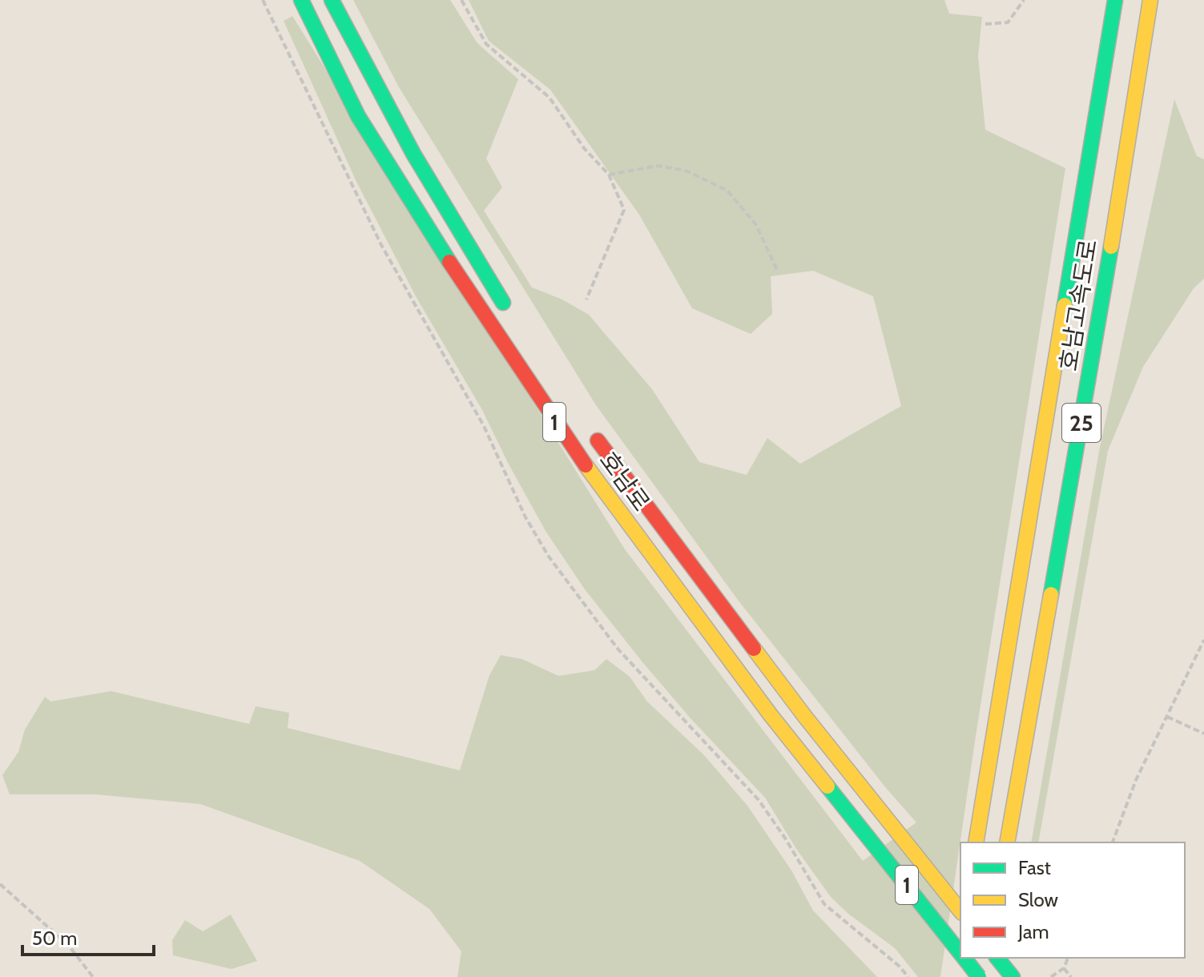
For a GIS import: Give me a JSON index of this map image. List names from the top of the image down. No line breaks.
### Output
{"streets":{"highway":["호남고속도로","1","25","호남로"]},"legend":["Fast","Slow","Jam"],"scale_bar":"50 m"}
